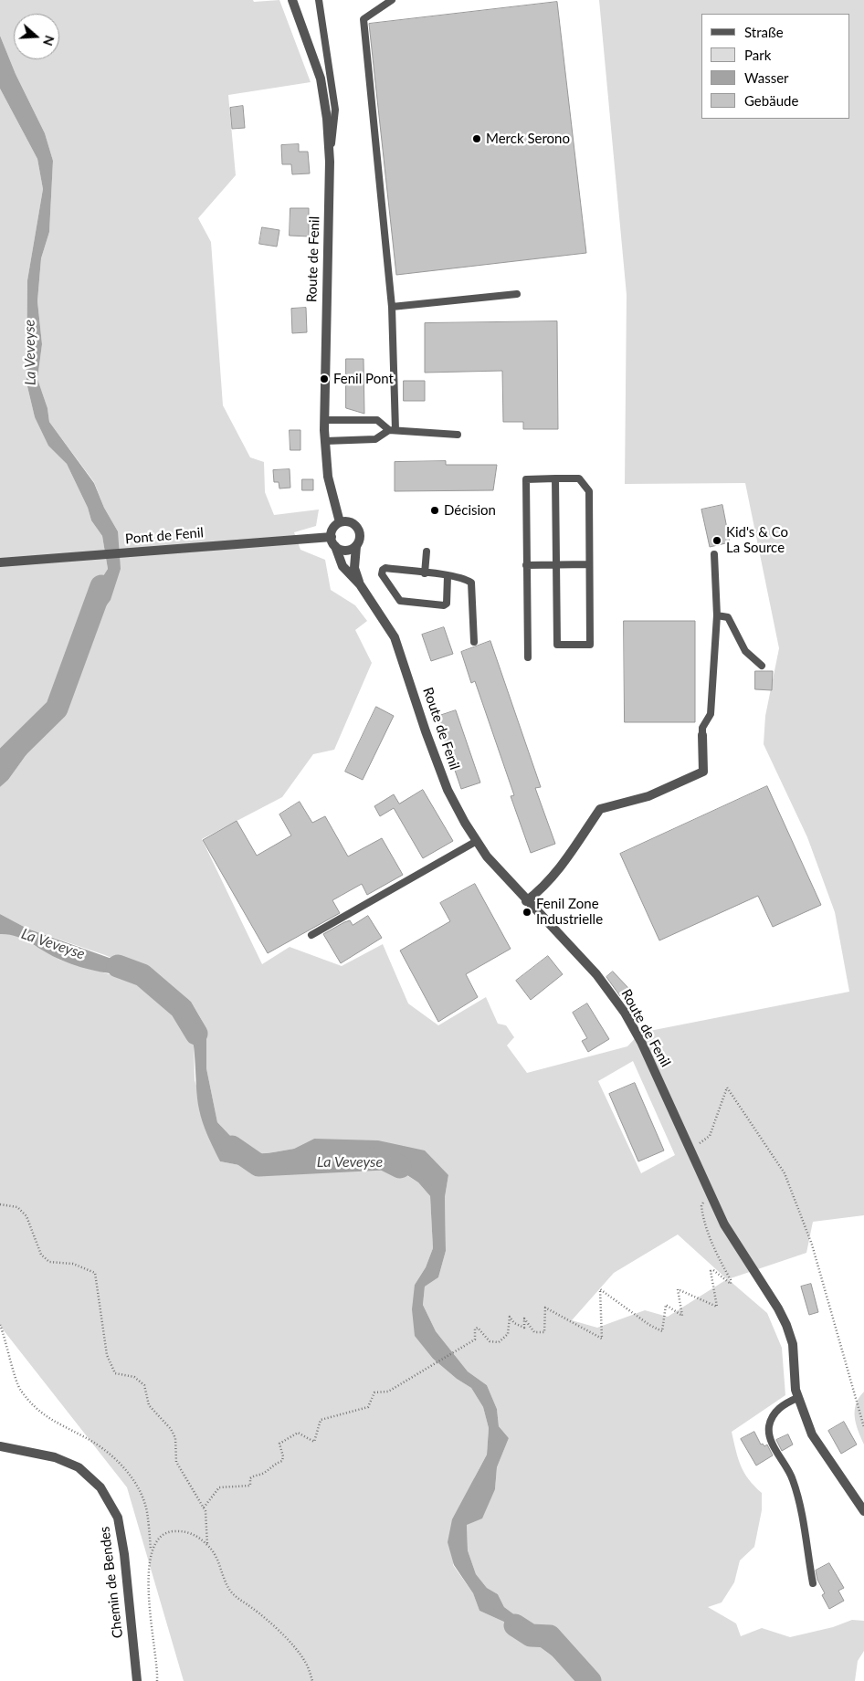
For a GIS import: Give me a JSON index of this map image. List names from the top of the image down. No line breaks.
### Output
{"streets":{"street":["Route de Fenil","Pont de Fenil","Chemin de Bendes"]},"crossings":[["Route de Fenil","Pont de Fenil"]],"water":["La Veveyse"],"places":["Merck Serono","Fenil Pont","Décision","Kid's & Co La Source","Fenil Zone Industrielle"],"legend":["Straße","Park","Wasser","Gebäude"],"north":"right"}
